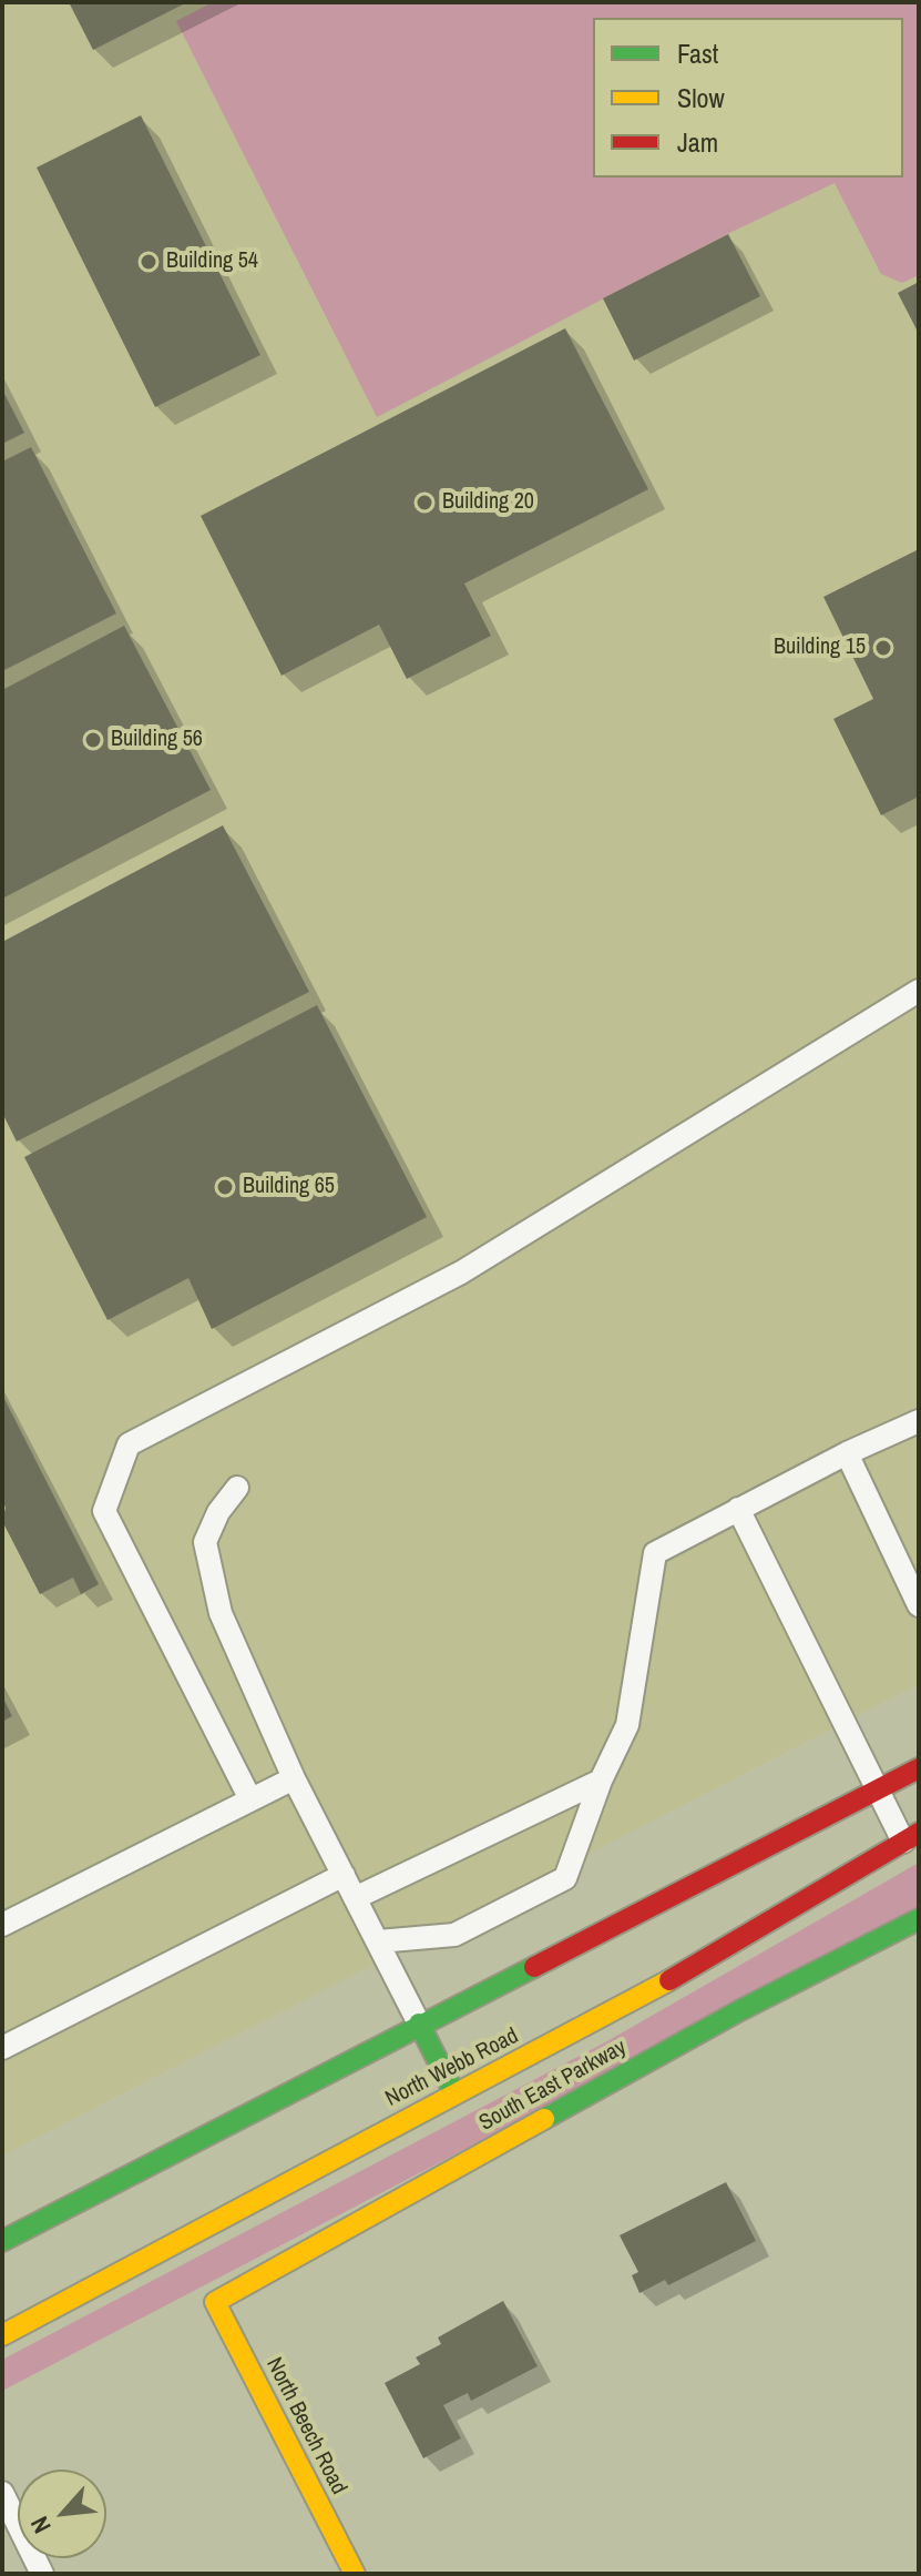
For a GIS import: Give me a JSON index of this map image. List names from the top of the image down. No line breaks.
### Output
{"streets":{"main road":["North Webb Road","South East Parkway","North Beech Road"]},"crossings":[["South East Parkway","North Beech Road"]],"places":["Building 54","Building 20","Building 15","Building 56","Building 65"],"legend":["Fast","Slow","Jam"],"north":"bottom left"}
